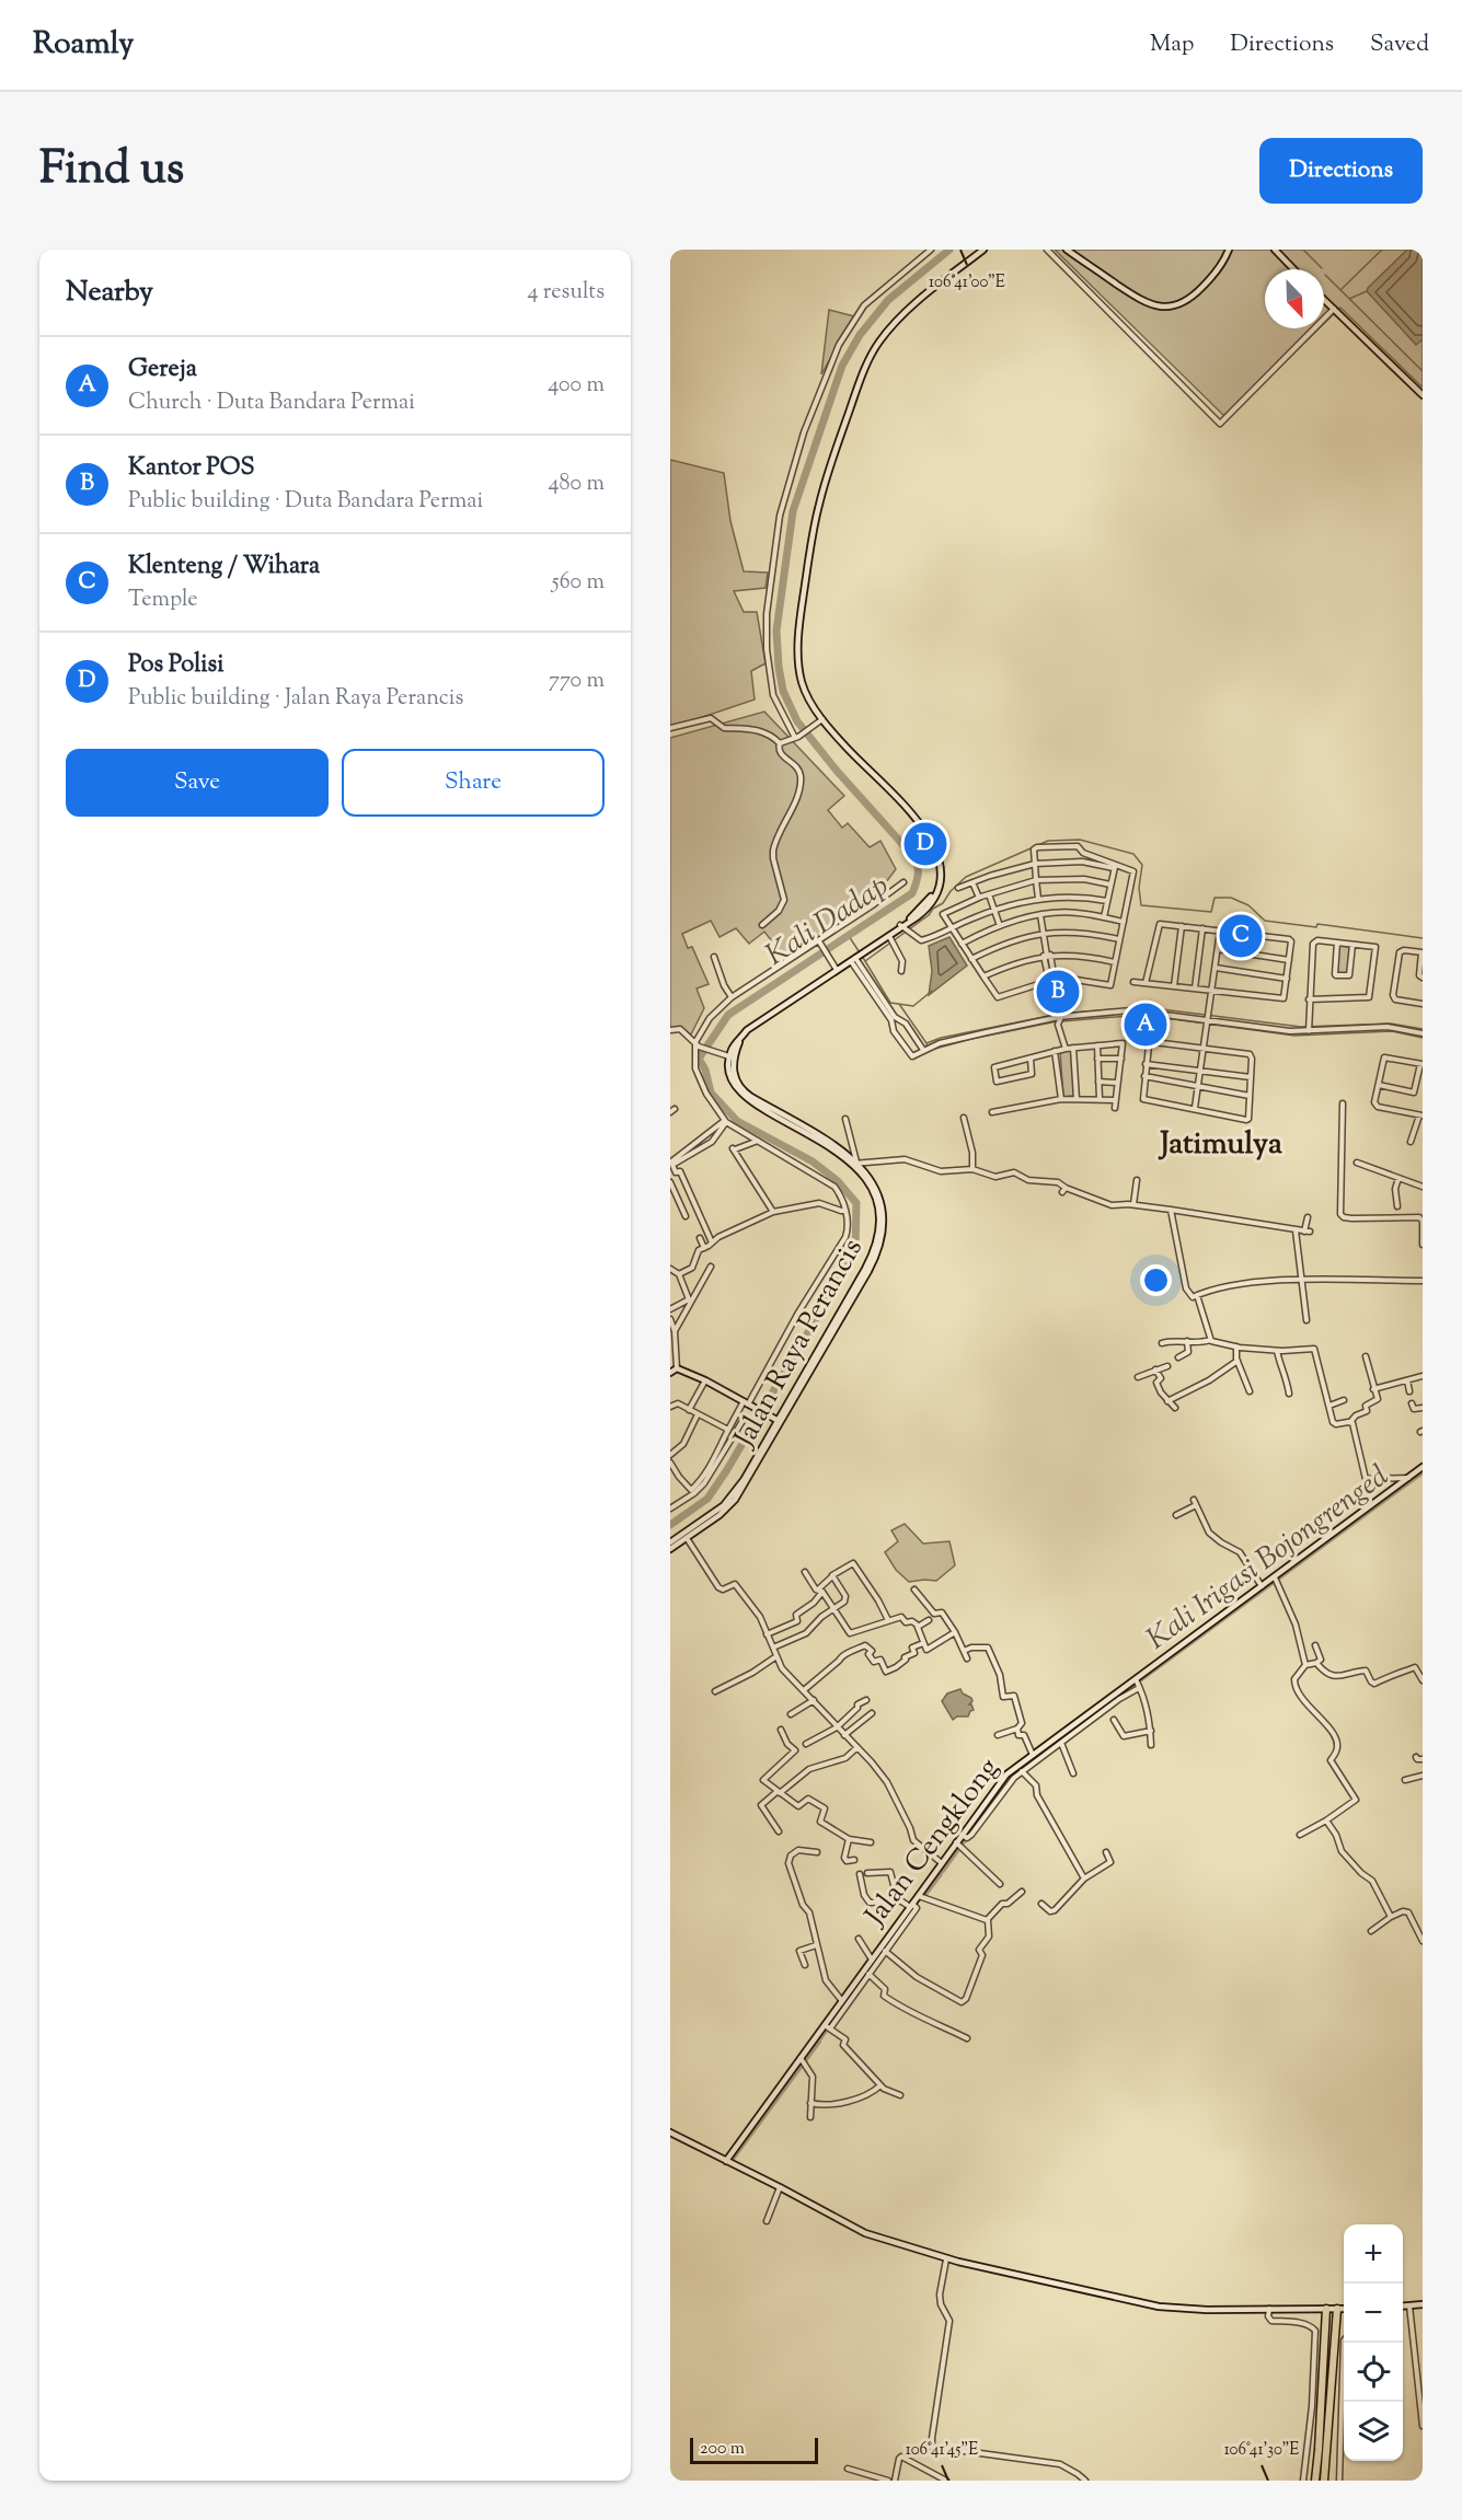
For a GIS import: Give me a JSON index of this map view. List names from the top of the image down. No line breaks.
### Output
{"streets":{"street":["Jalan Raya Perancis","Jalan Cengklong"]},"districts":["Jatimulya"],"water":["Kali Dadap","Kali Irigasi Bojongrenged"],"scale_bar":"200 m","north":"bottom right","page":{"header":"Roamly","nav":["Map","Directions","Saved"],"title":"Find us","buttons":["Directions",["Save","Share"]],"heading":["Nearby","4 results"],"list":[{"mark":"A","name":"Gereja","note":"Church · Duta Bandara Permai","value":"400 m"},{"mark":"B","name":"Kantor POS","note":"Public building · Duta Bandara Permai","value":"480 m"},{"mark":"C","name":"Klenteng / Wihara","note":"Temple","value":"560 m"},{"mark":"D","name":"Pos Polisi","note":"Public building · Jalan Raya Perancis","value":"770 m"}],"pins":["D","C","B","A"],"map_buttons":["+","−"],"scale":"200 m"},"coordinates":["106°41'00\"E","106°41'45\"E","106°41'30\"E"]}
